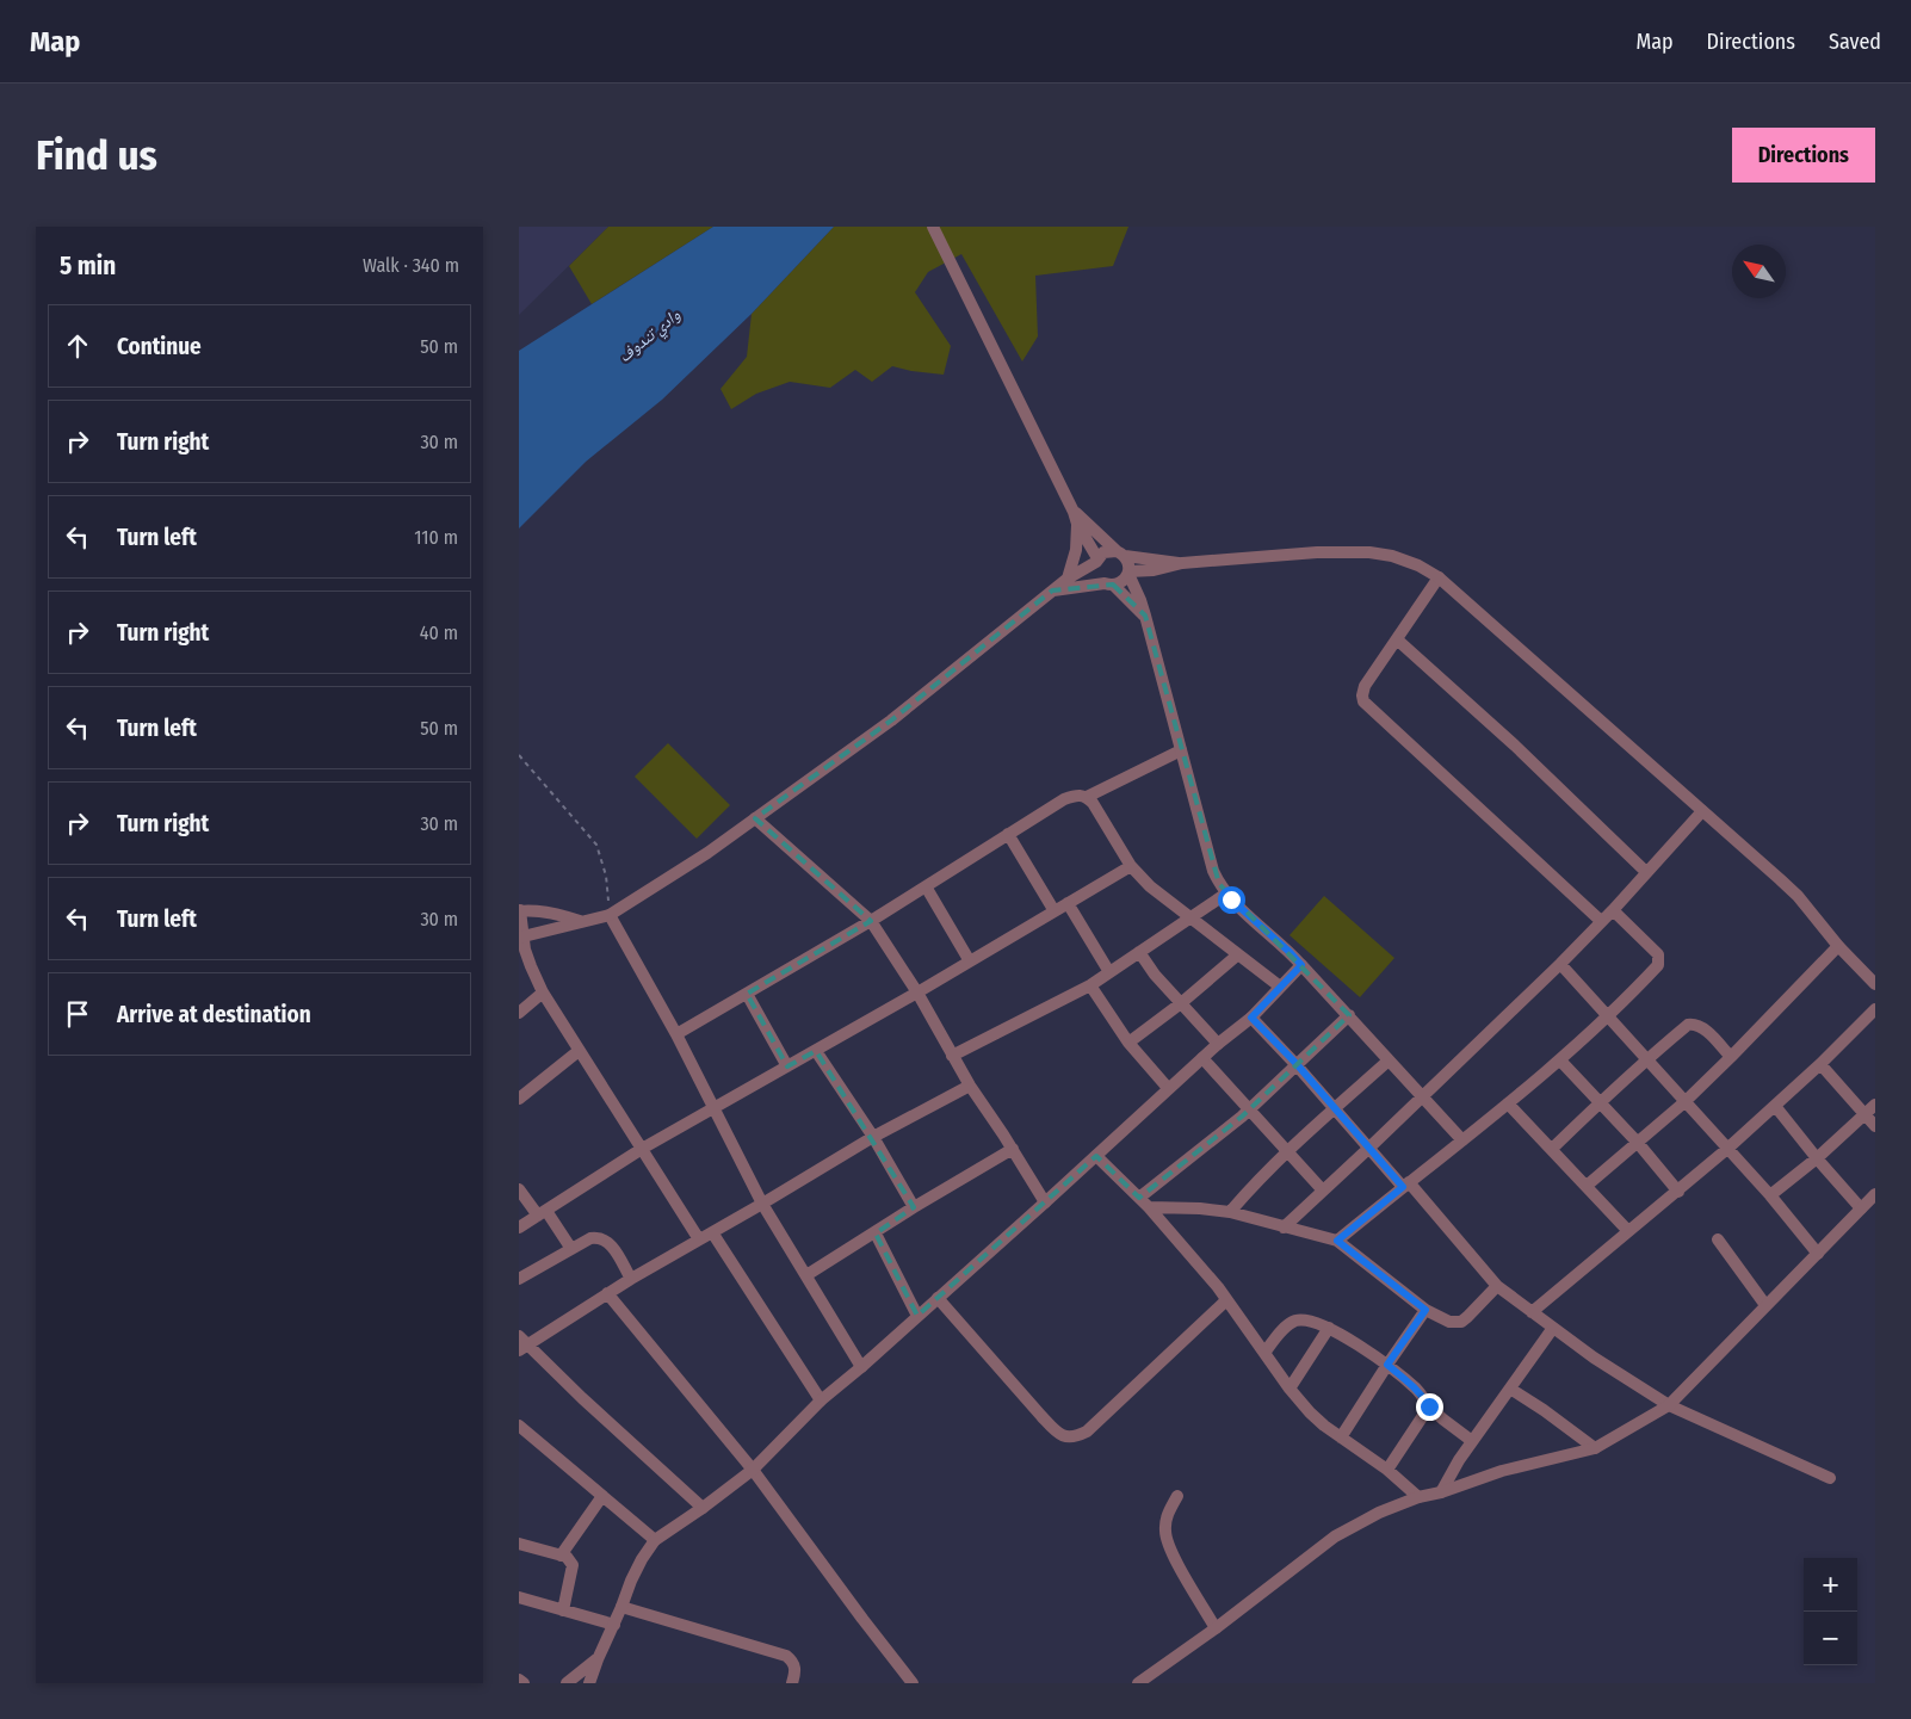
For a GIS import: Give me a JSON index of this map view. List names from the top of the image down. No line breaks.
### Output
{"water":["وادي تندوف"],"north":"top left","page":{"header":"Map","nav":["Map","Directions","Saved"],"buttons":"Directions","title":"Find us","heading":["5 min","Walk · 340 m"],"list":[["Continue","50 m"],["Turn right","30 m"],["Turn left","110 m"],["Turn right","40 m"],["Turn left","50 m"],["Turn right","30 m"],["Turn left","30 m"],"Arrive at destination"],"map_buttons":["+","−"]}}
